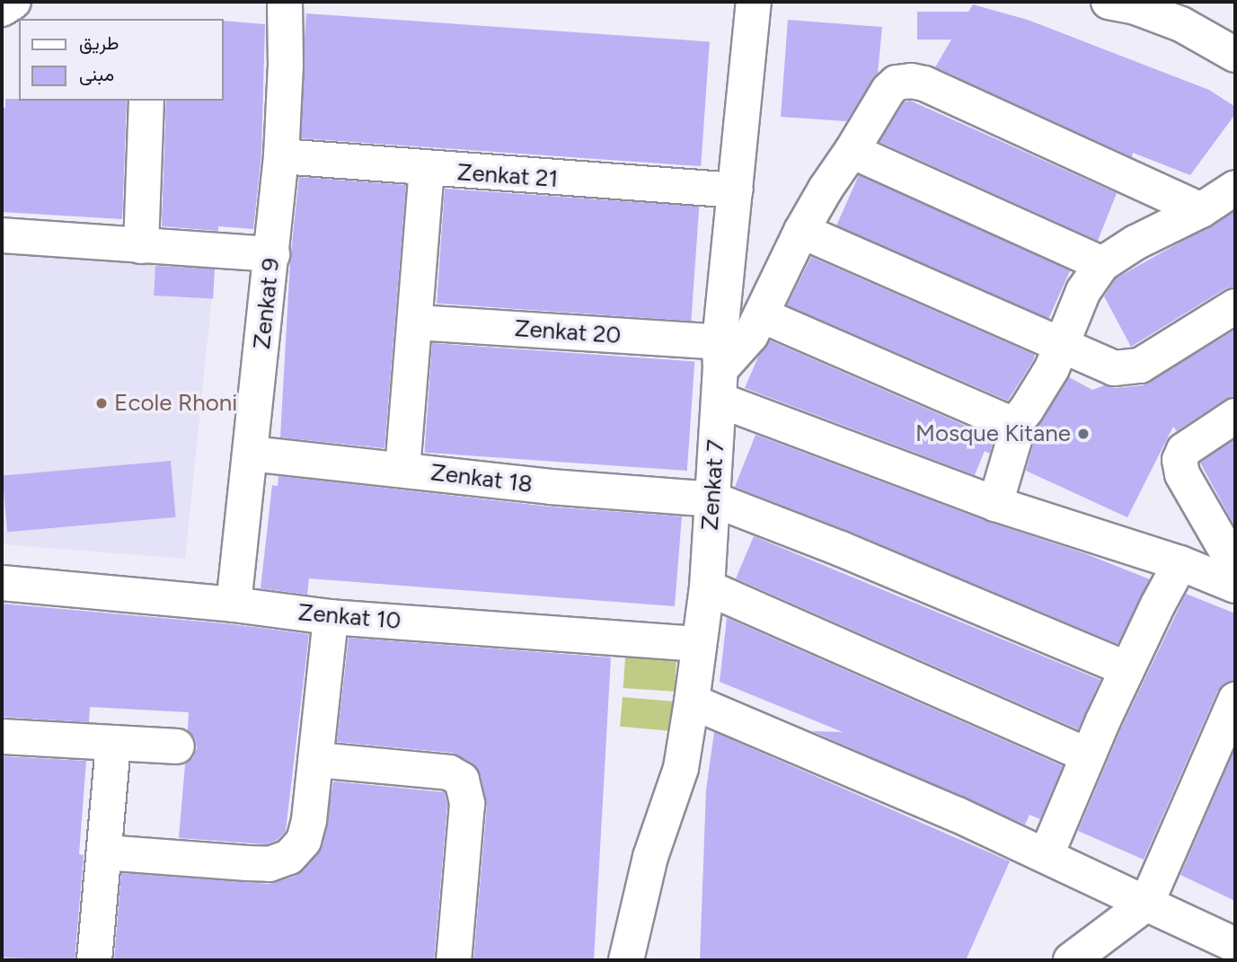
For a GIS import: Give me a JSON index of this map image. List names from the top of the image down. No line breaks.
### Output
{"streets":{"street":["Zenkat 21","Zenkat 9","Zenkat 20","Zenkat 18","Zenkat 7","Zenkat 10"]},"crossings":[["Zenkat 21","Zenkat 9"],["Zenkat 21","Zenkat 7"],["Zenkat 9","Zenkat 18"],["Zenkat 9","Zenkat 10"],["Zenkat 20","Zenkat 7"],["Zenkat 18","Zenkat 7"],["Zenkat 7","Zenkat 10"]],"places":["Ecole Rhoni","Mosque Kitane"],"legend":["طريق","مبنى"]}
